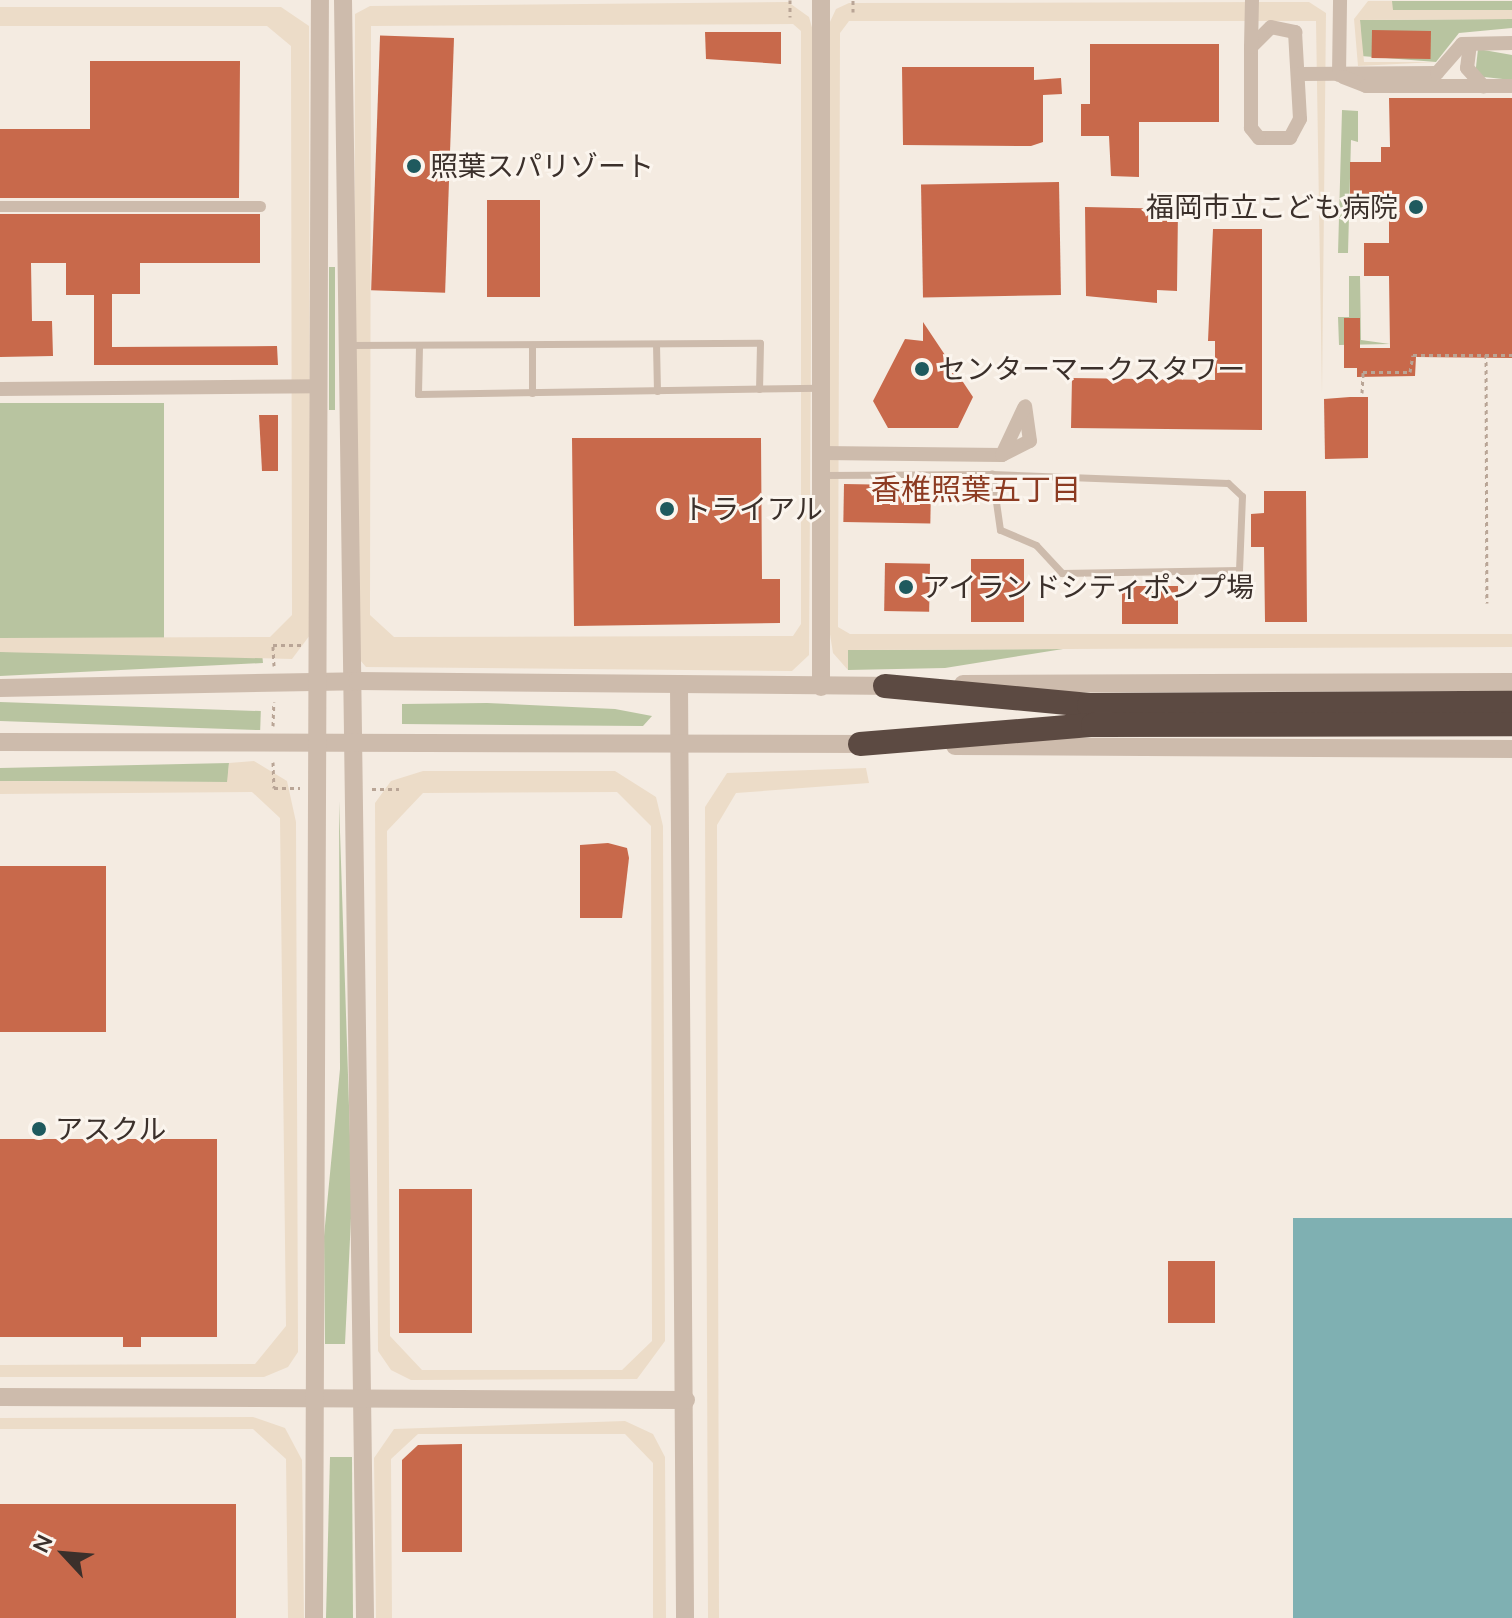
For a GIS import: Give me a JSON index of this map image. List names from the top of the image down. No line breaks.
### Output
{"districts":["香椎照葉五丁目"],"places":["照葉スパリゾート","福岡市立こども病院","センターマークスタワー","トライアル","アイランドシティポンプ場","アスクル"],"north":"top left"}
